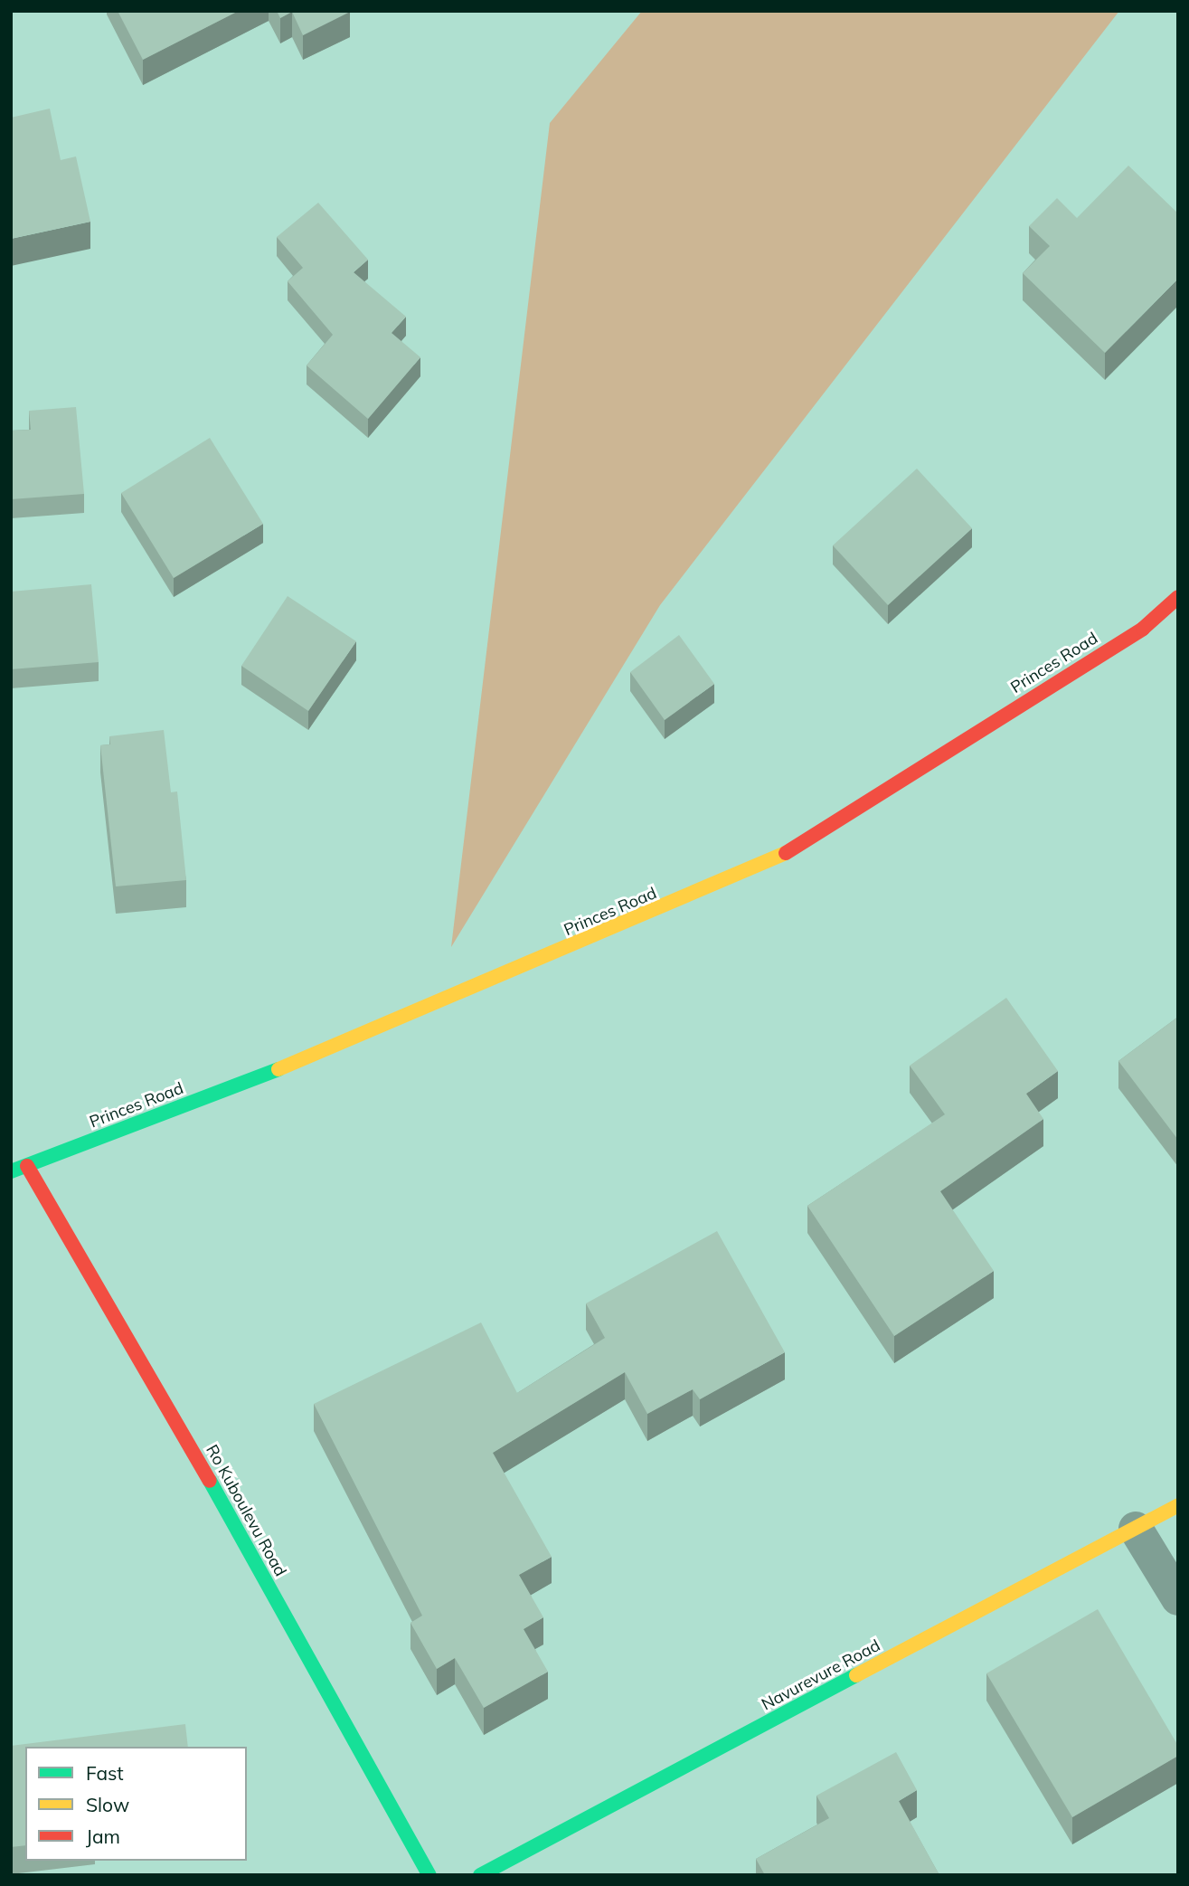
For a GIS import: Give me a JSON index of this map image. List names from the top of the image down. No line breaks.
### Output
{"streets":{"street":["Princes Road","Ro Kuboulevu Road","Navurevure Road"]},"crossings":[["Princes Road","Ro Kuboulevu Road"]],"legend":["Fast","Slow","Jam"]}
